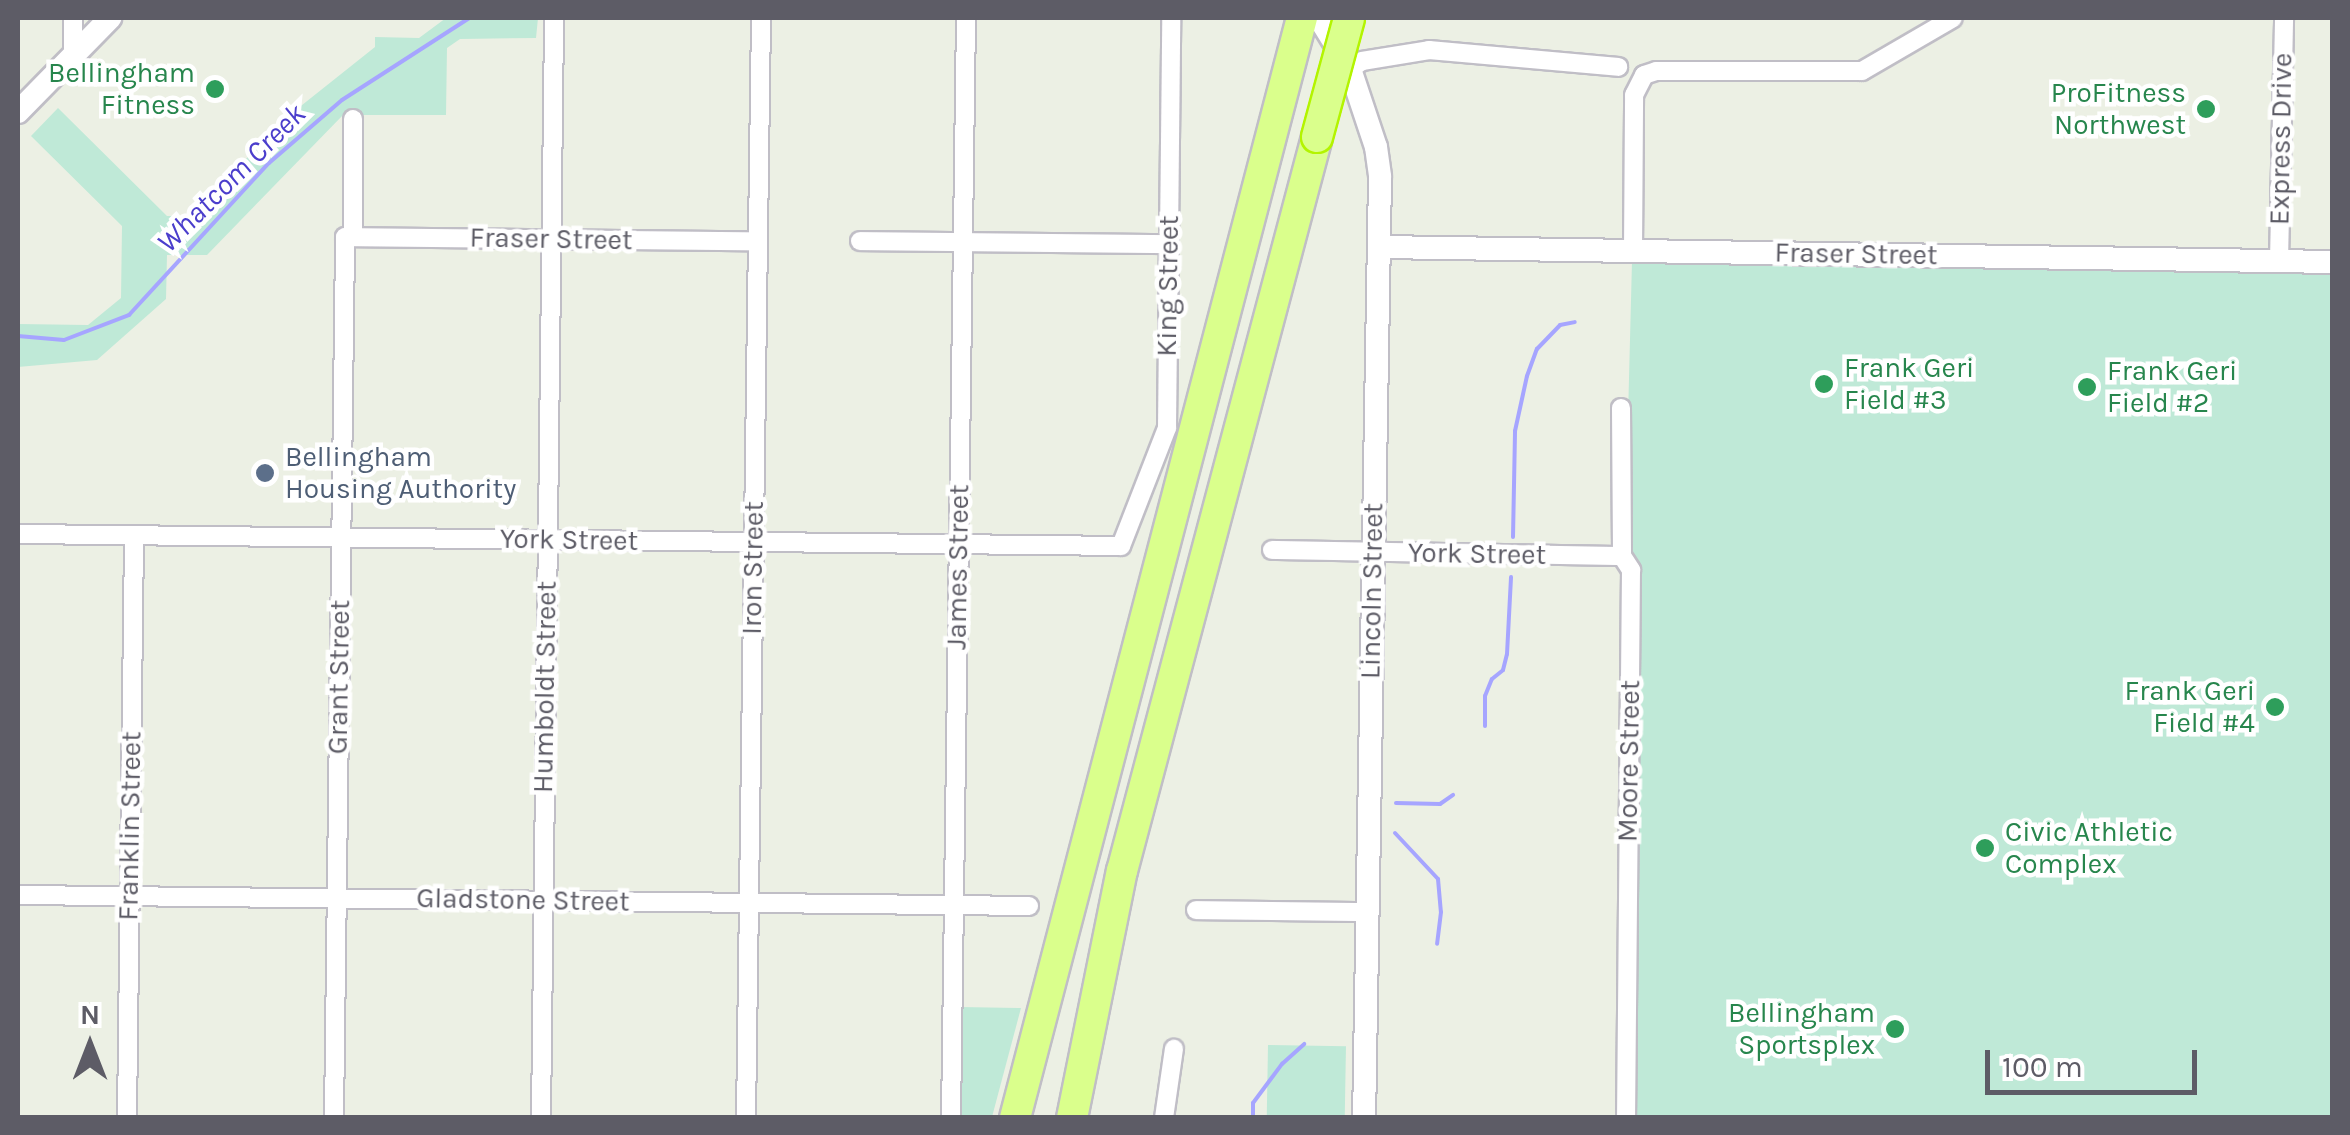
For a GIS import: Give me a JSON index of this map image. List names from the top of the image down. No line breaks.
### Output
{"streets":{"street":["Express Drive","Fraser Street","King Street","York Street","James Street","Iron Street","Lincoln Street","Grant Street","Humboldt Street","Moore Street","Franklin Street","Gladstone Street"]},"crossings":[["Express Drive","Fraser Street"],["Fraser Street","Iron Street"],["Fraser Street","Lincoln Street"],["Fraser Street","Grant Street"],["Fraser Street","Humboldt Street"],["King Street","York Street"],["York Street","James Street"],["York Street","Iron Street"],["York Street","Lincoln Street"],["York Street","Grant Street"],["York Street","Humboldt Street"],["York Street","Moore Street"],["York Street","Franklin Street"],["James Street","Gladstone Street"],["Iron Street","Gladstone Street"],["Grant Street","Gladstone Street"],["Humboldt Street","Gladstone Street"],["Franklin Street","Gladstone Street"]],"water":["Whatcom Creek"],"places":["Bellingham Fitness","ProFitness Northwest","Frank Geri Field #3","Frank Geri Field #2","Bellingham Housing Authority","Frank Geri Field #4","Civic Athletic Complex","Bellingham Sportsplex"],"scale_bar":"100 m","north":"top"}
